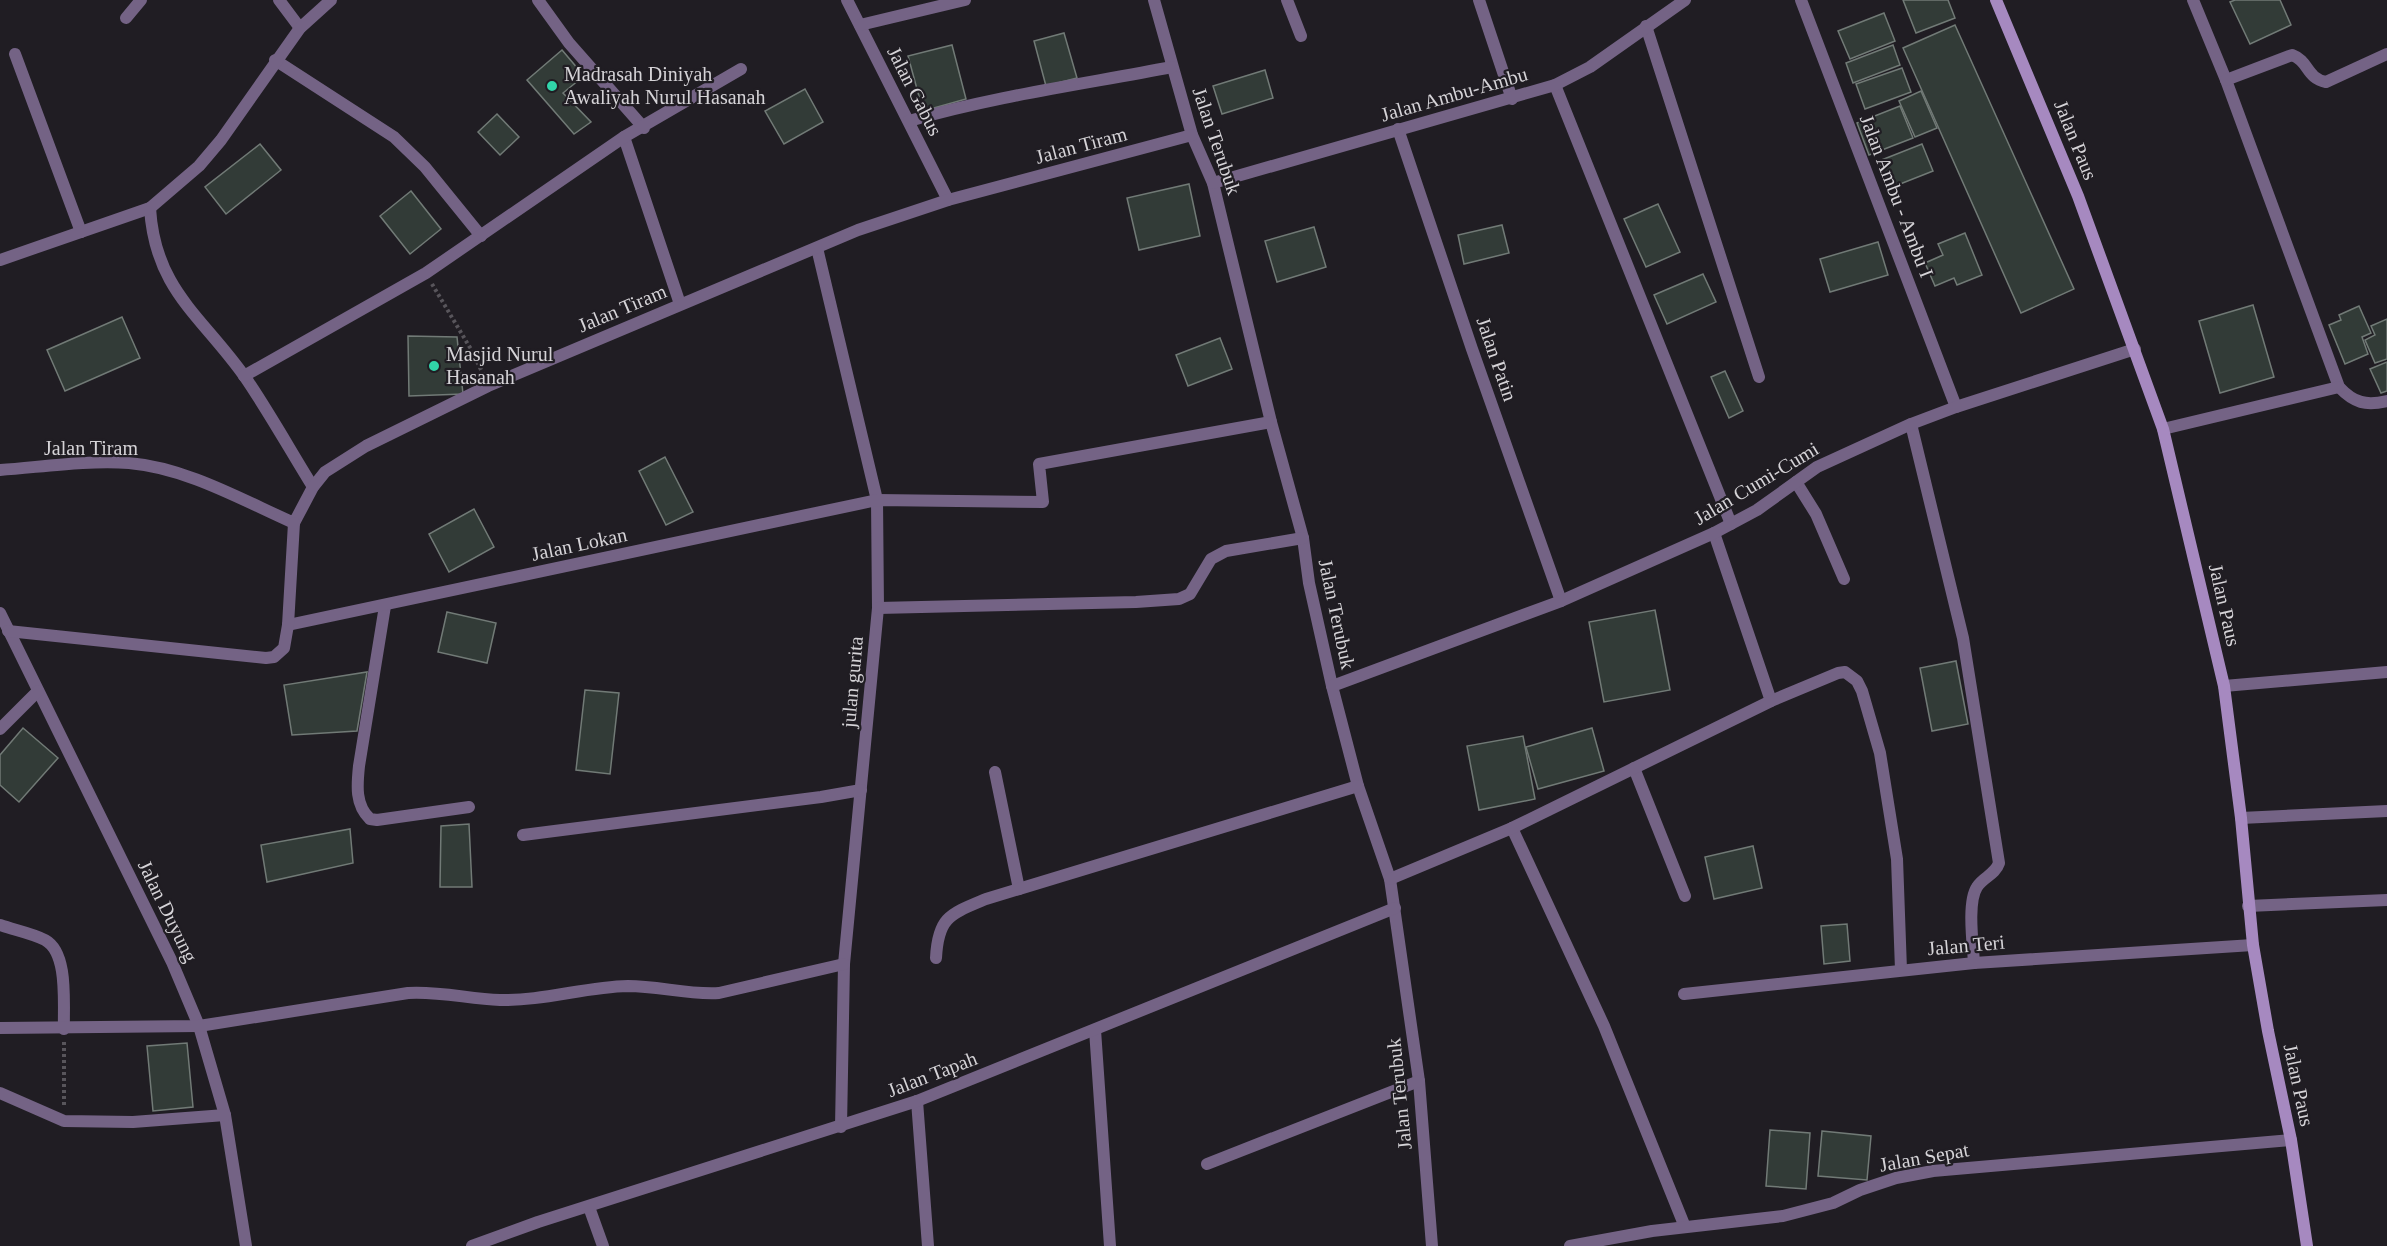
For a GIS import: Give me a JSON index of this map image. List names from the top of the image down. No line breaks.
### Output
{"streets":{"main road":["Jalan Paus"],"street":["Jalan Gabus","Jalan Ambu-Ambu","Jalan Terubuk","Jalan Tiram","Jalan Ambu - Ambu I","Jalan Patin","Jalan Cumi-Cumi","Jalan Lokan","julan gurita","Jalan Duyung","Jalan Teri","Jalan Tapah","Jalan Sepat"]},"crossings":[["Jalan Gabus","Jalan Tiram"],["Jalan Ambu-Ambu","Jalan Terubuk"],["Jalan Ambu-Ambu","Jalan Patin"],["Jalan Paus","Jalan Cumi-Cumi"],["Jalan Paus","Jalan Teri"],["Jalan Paus","Jalan Sepat"],["Jalan Terubuk","Jalan Tiram"],["Jalan Terubuk","Jalan Cumi-Cumi"],["Jalan Terubuk","Jalan Lokan"],["Jalan Terubuk","Jalan Tapah"],["Jalan Tiram","julan gurita"],["Jalan Ambu - Ambu I","Jalan Cumi-Cumi"],["Jalan Patin","Jalan Cumi-Cumi"],["Jalan Lokan","julan gurita"],["julan gurita","Jalan Tapah"]],"places":["Madrasah Diniyah Awaliyah Nurul Hasanah","Masjid Nurul Hasanah"]}
